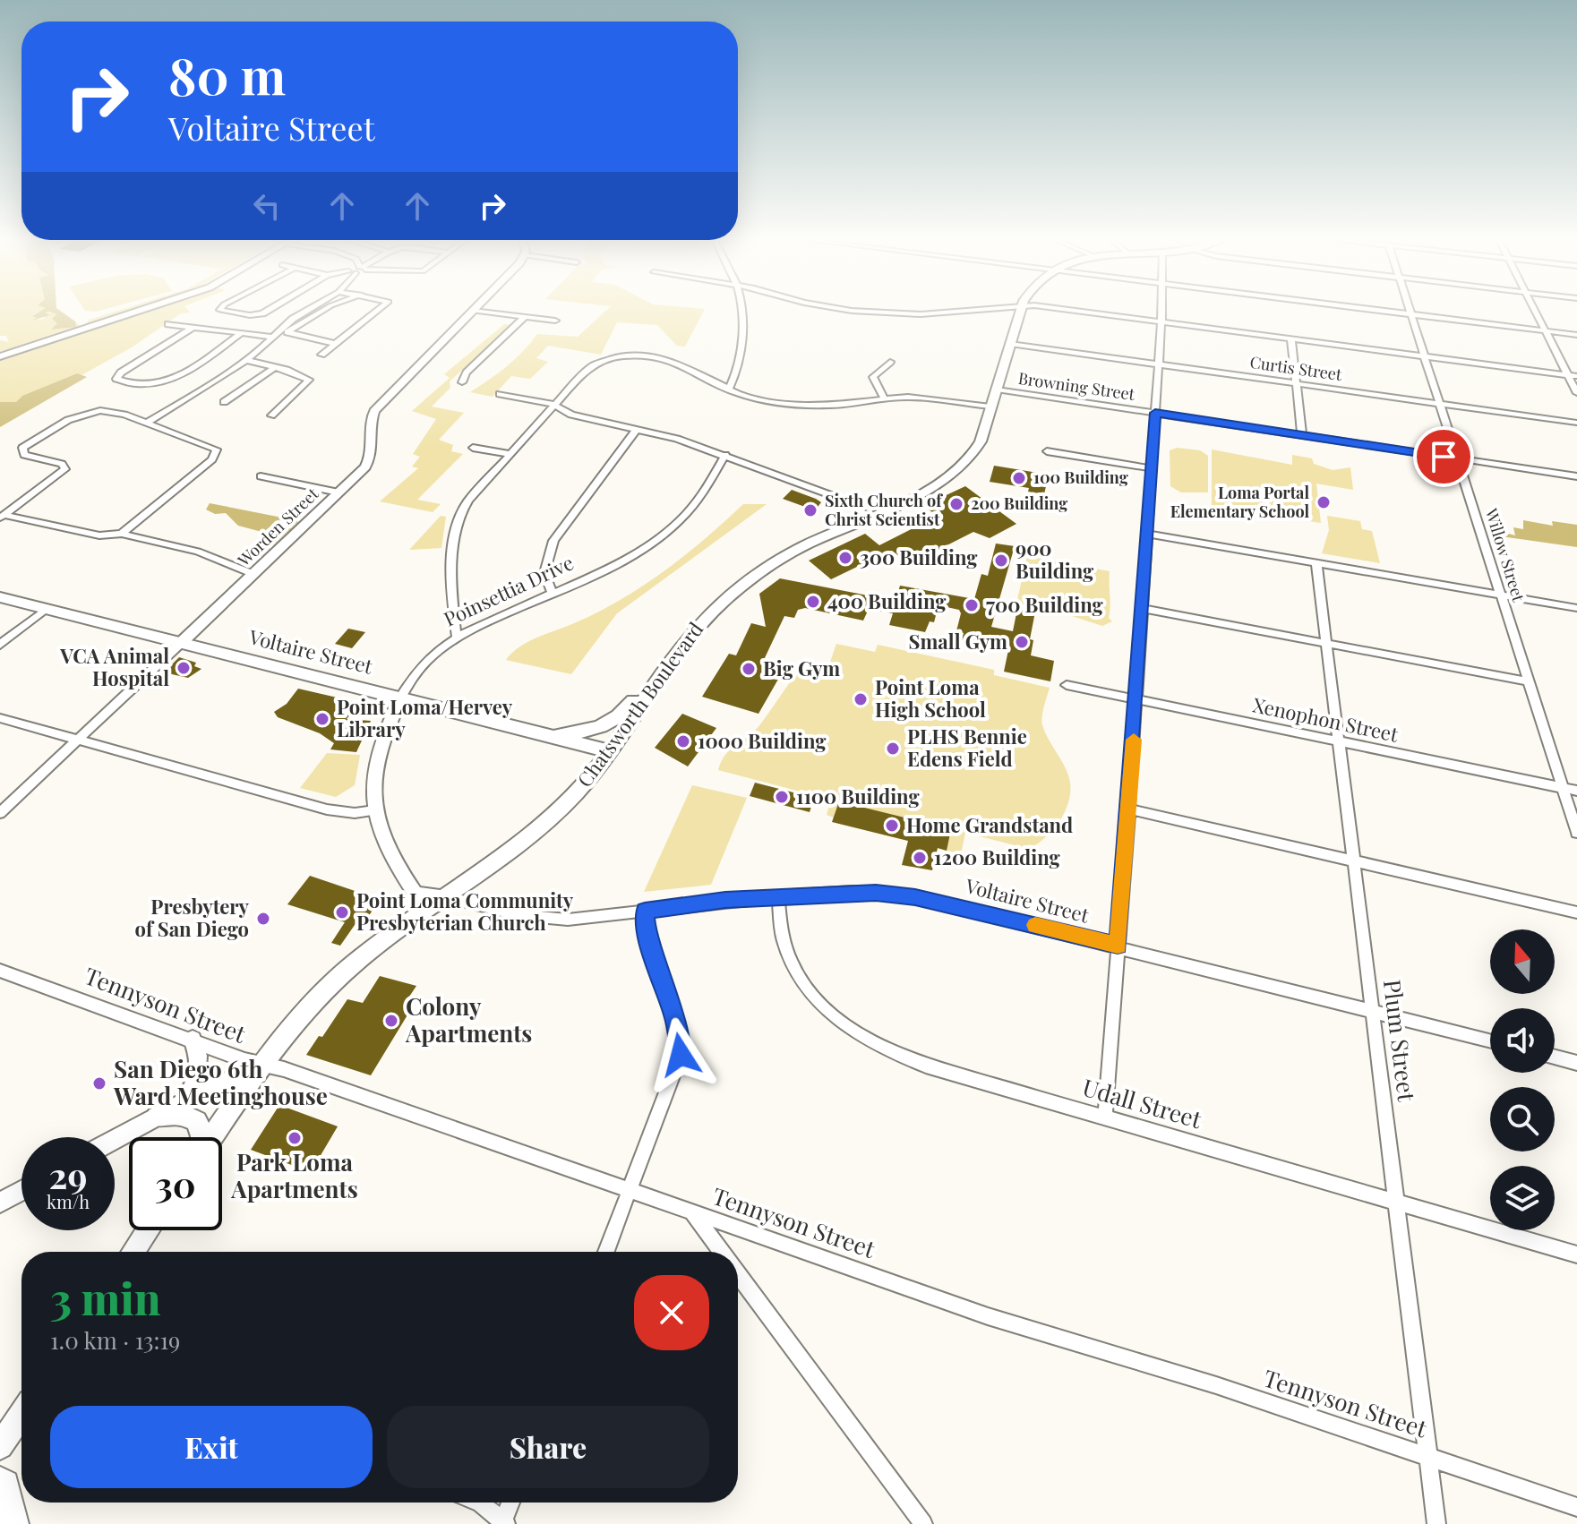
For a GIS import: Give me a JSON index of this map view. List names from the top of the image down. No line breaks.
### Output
{"streets":{"main road":["Voltaire Street","Chatsworth Boulevard"],"street":["Curtis Street","Browning Street","Worden Street","Willow Street","Poinsettia Drive","Xenophon Street","Tennyson Street","Plum Street","Udall Street"]},"crossings":[["Curtis Street","Willow Street"],["Curtis Street","Chatsworth Boulevard"],["Browning Street","Willow Street"],["Browning Street","Chatsworth Boulevard"],["Worden Street","Voltaire Street"],["Willow Street","Xenophon Street"],["Poinsettia Drive","Voltaire Street"],["Poinsettia Drive","Chatsworth Boulevard"],["Voltaire Street","Chatsworth Boulevard"],["Voltaire Street","Plum Street"],["Voltaire Street","Udall Street"],["Chatsworth Boulevard","Tennyson Street"],["Xenophon Street","Plum Street"],["Tennyson Street","Plum Street"],["Plum Street","Udall Street"]],"places":["100 Building","Loma Portal Elementary School","200 Building","Sixth Church of Christ Scientist","300 Building","900 Building","400 Building","700 Building","Small Gym","VCA Animal Hospital","Big Gym","Point Loma High School","Point Loma/Hervey Library","1000 Building","PLHS Bennie Edens Field","1100 Building","Home Grandstand","1200 Building","Point Loma Community Presbyterian Church","Presbytery of San Diego","Colony Apartments","San Diego 6th Ward Meetinghouse","Park Loma Apartments"],"north":"top","page":{"turn":["80 m","Voltaire Street"],"speed":"29 km/h","limit":"30","heading":["3 min","1.0 km · 13:19"],"buttons":["Exit","Share"]}}
